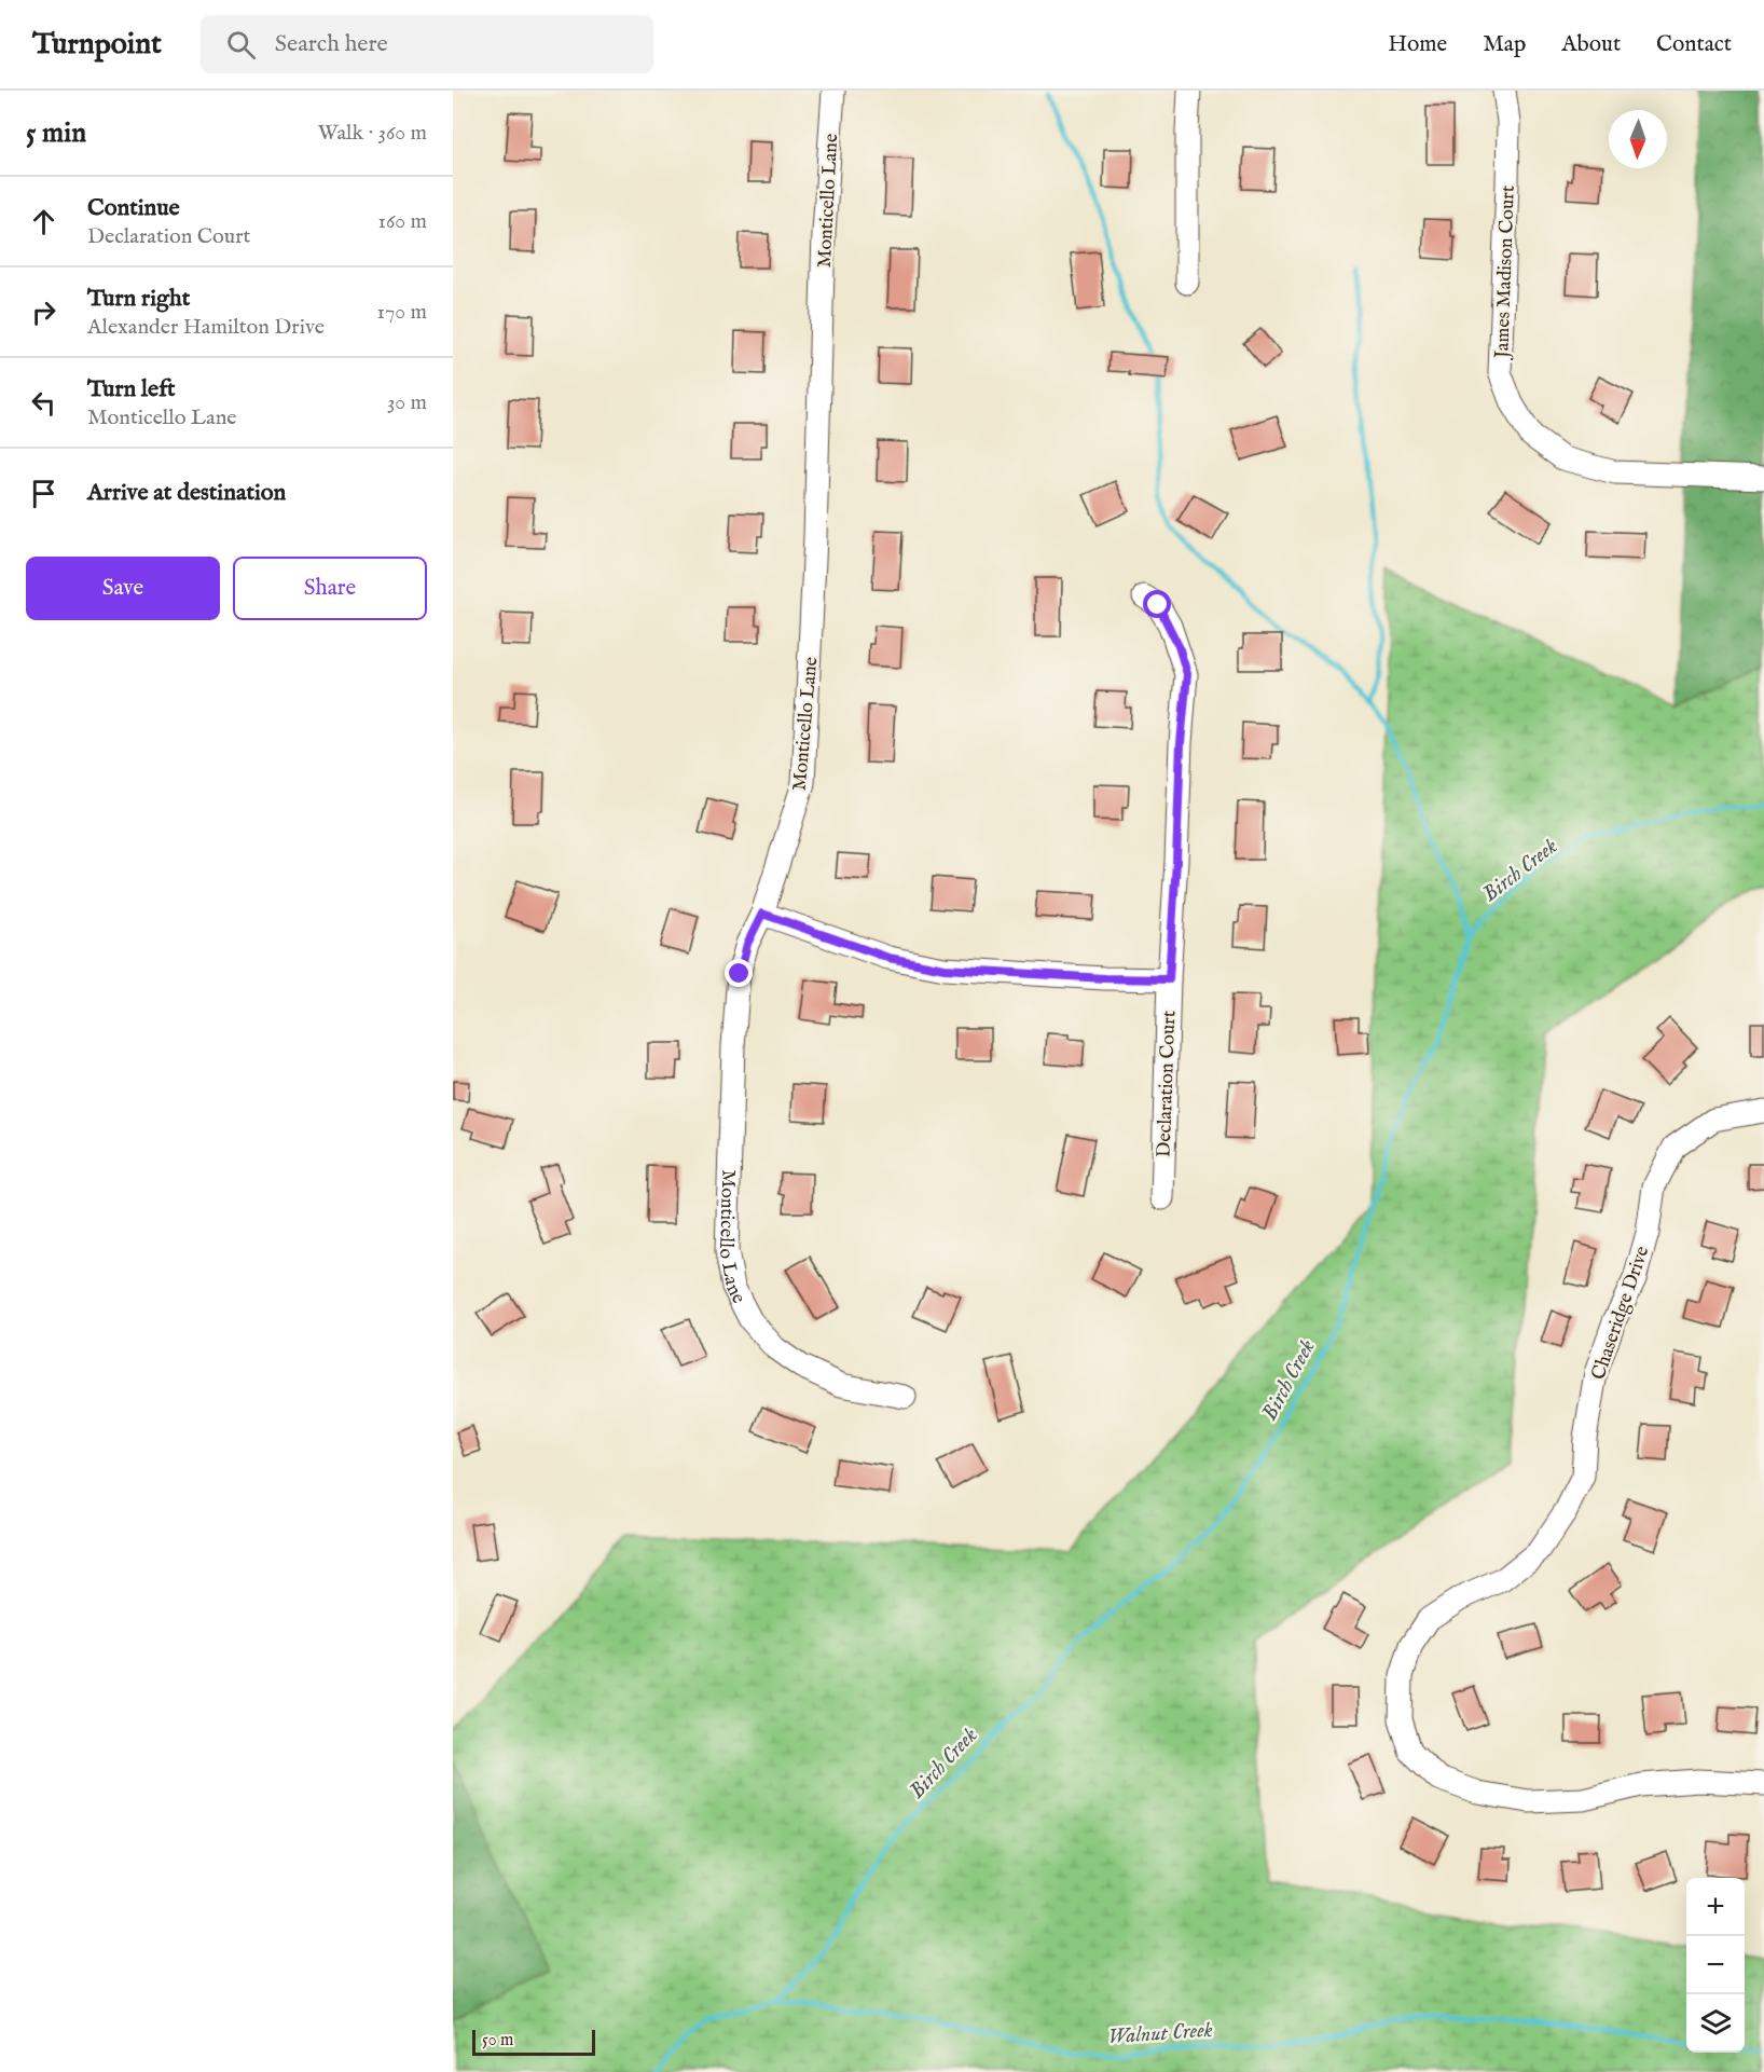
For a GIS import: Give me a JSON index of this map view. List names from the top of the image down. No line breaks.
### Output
{"streets":{"street":["Monticello Lane","James Madison Court","Declaration Court","Chaseridge Drive"]},"water":["Birch Creek","Walnut Creek"],"scale_bar":"50 m","north":"bottom","page":{"header":"Turnpoint","search":"Search here","nav":["Home","Map","About","Contact"],"heading":["5 min","Walk · 360 m"],"list":[["Continue","Declaration Court","160 m"],["Turn right","Alexander Hamilton Drive","170 m"],["Turn left","Monticello Lane","30 m"],"Arrive at destination"],"buttons":["Save","Share"],"map_buttons":["+","−"],"scale":"50 m"}}
